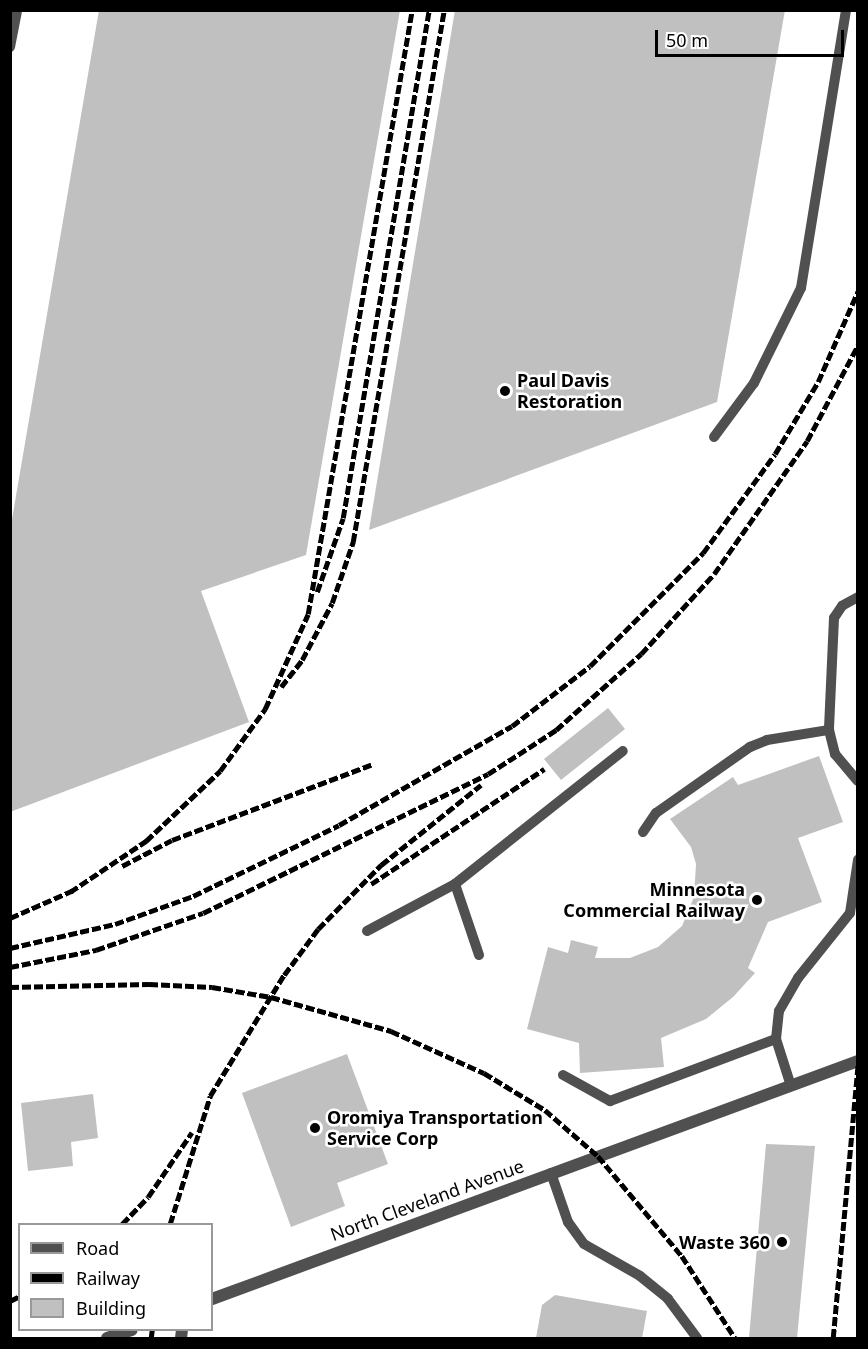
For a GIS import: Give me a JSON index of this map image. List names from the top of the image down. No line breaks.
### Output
{"streets":{"street":["North Cleveland Avenue"]},"places":["Paul Davis Restoration","Minnesota Commercial Railway","Oromiya Transportation Service Corp","Waste 360"],"legend":["Road","Railway","Building"],"scale_bar":"50 m"}
